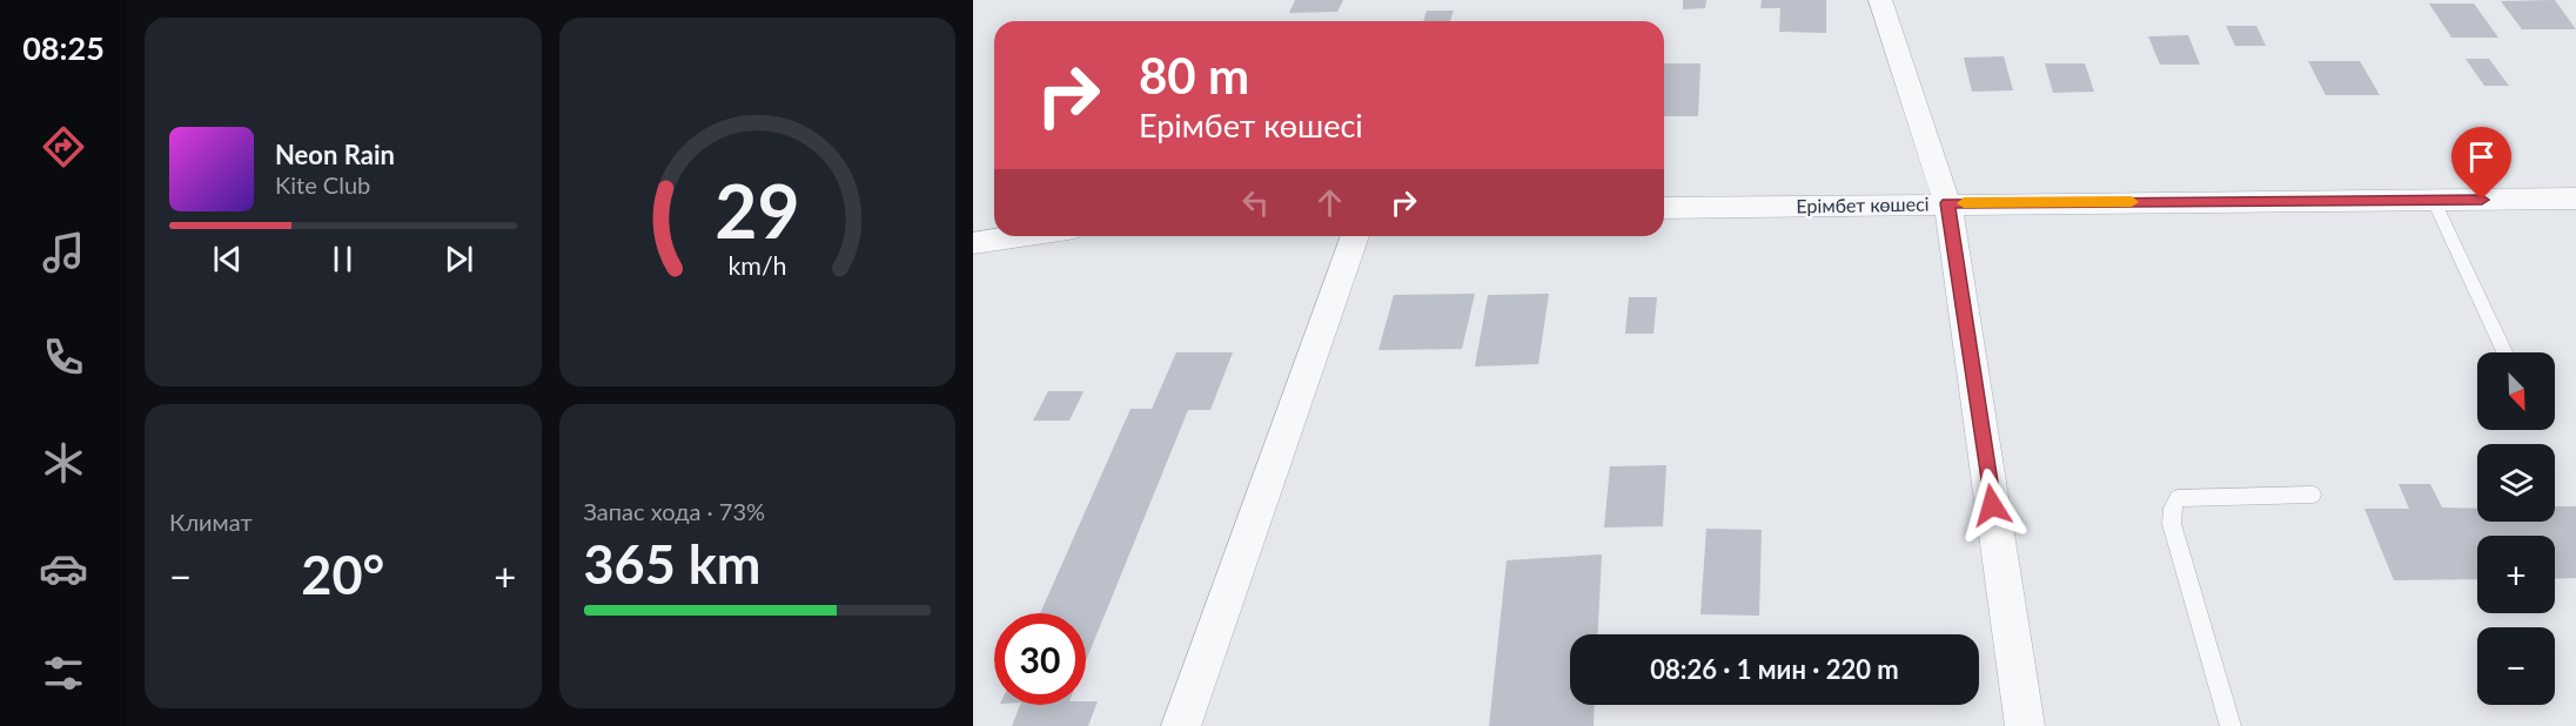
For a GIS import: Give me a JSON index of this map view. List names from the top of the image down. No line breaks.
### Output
{"streets":{"street":["Ерімбет көшесі"]},"north":"bottom right","page":{"tabs":"08:25","turn":["80 m","Ерімбет көшесі"],"song":["Neon Rain","Kite Club"],"map_buttons":["+","−"],"tile":["Климат",["Запас хода · 73%","365 km"]],"heat":["−","20°","+"],"limit":"30","trip":"08:26 · 1 мин · 220 m","gauge":["29","km/h"]}}
